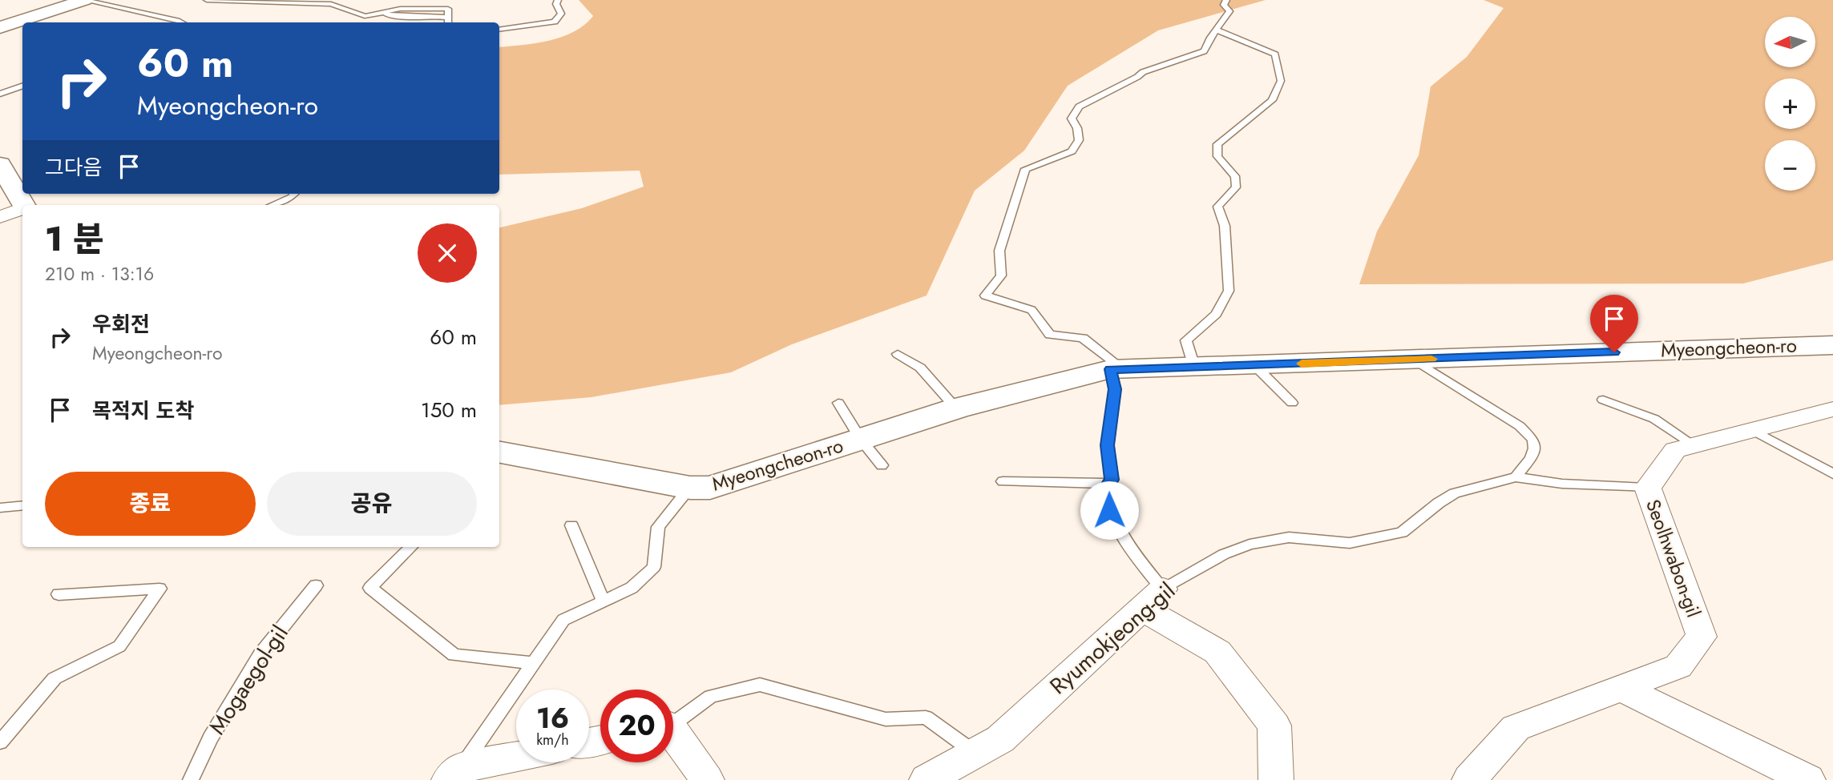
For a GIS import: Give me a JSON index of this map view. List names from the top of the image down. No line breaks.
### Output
{"streets":{"street":["Myeongcheon-ro","Seolhwabon-gil","Ryumokjeong-gil"],"lane":["Mogaegol-gil"]},"north":"left","page":{"map_buttons":["+","−"],"turn":["60 m","Myeongcheon-ro"],"then":"그다음","heading":["1 분","210 m · 13:16"],"list":[{"name":"우회전","note":"Myeongcheon-ro","value":"60 m"},{"name":"목적지 도착","value":"150 m"}],"buttons":["종료","공유"],"speed":"16 km/h","limit":"20"}}
